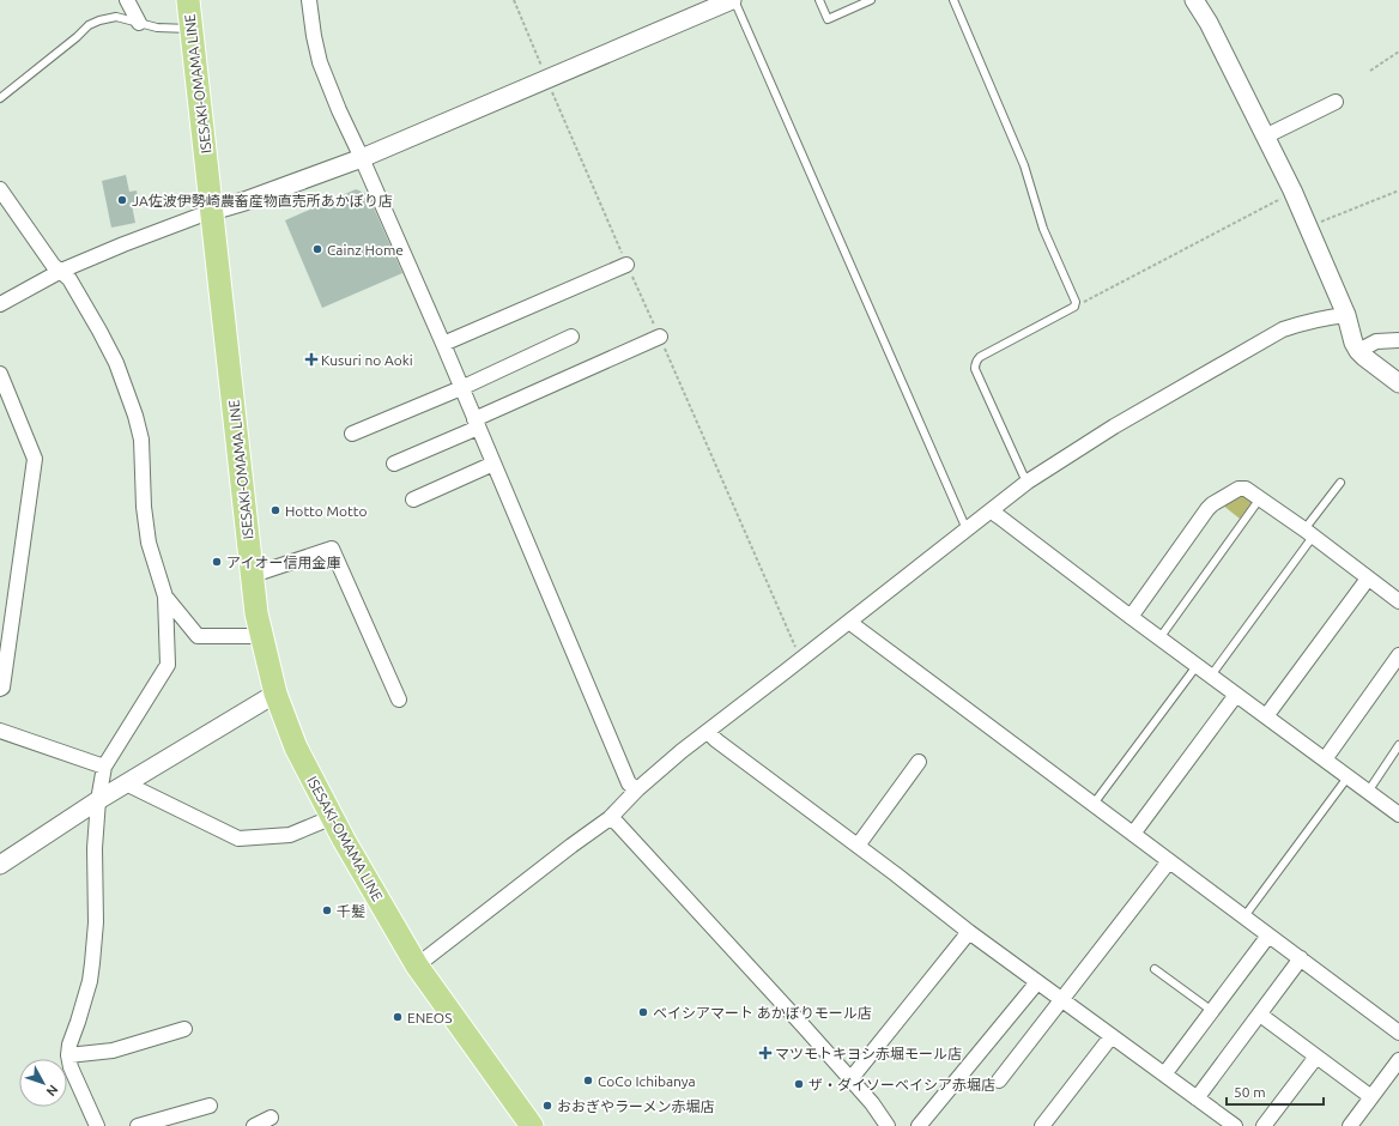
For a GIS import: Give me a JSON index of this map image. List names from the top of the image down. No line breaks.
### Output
{"streets":{"main road":["ISESAKI-OMAMA LINE"]},"places":{"other":["JA佐波伊勢崎農畜産物直売所あかぼり店","Cainz Home","Hotto Motto","アイオー信用金庫","千髪","ベイシアマート あかぼりモール店","ENEOS","CoCo Ichibanya","ザ・ダイソーベイシア赤堀店","おおぎやラーメン赤堀店"],"health":["Kusuri no Aoki","マツモトキヨシ赤堀モール店"]},"scale_bar":"50 m","north":"bottom right"}
